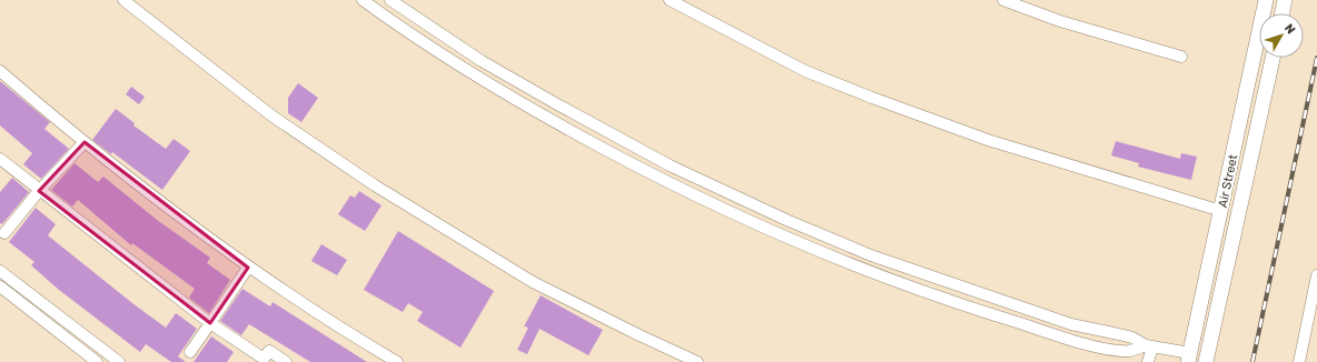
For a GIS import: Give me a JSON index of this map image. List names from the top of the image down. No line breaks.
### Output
{"streets":{"main road":["Air Street"]},"north":"top right"}
